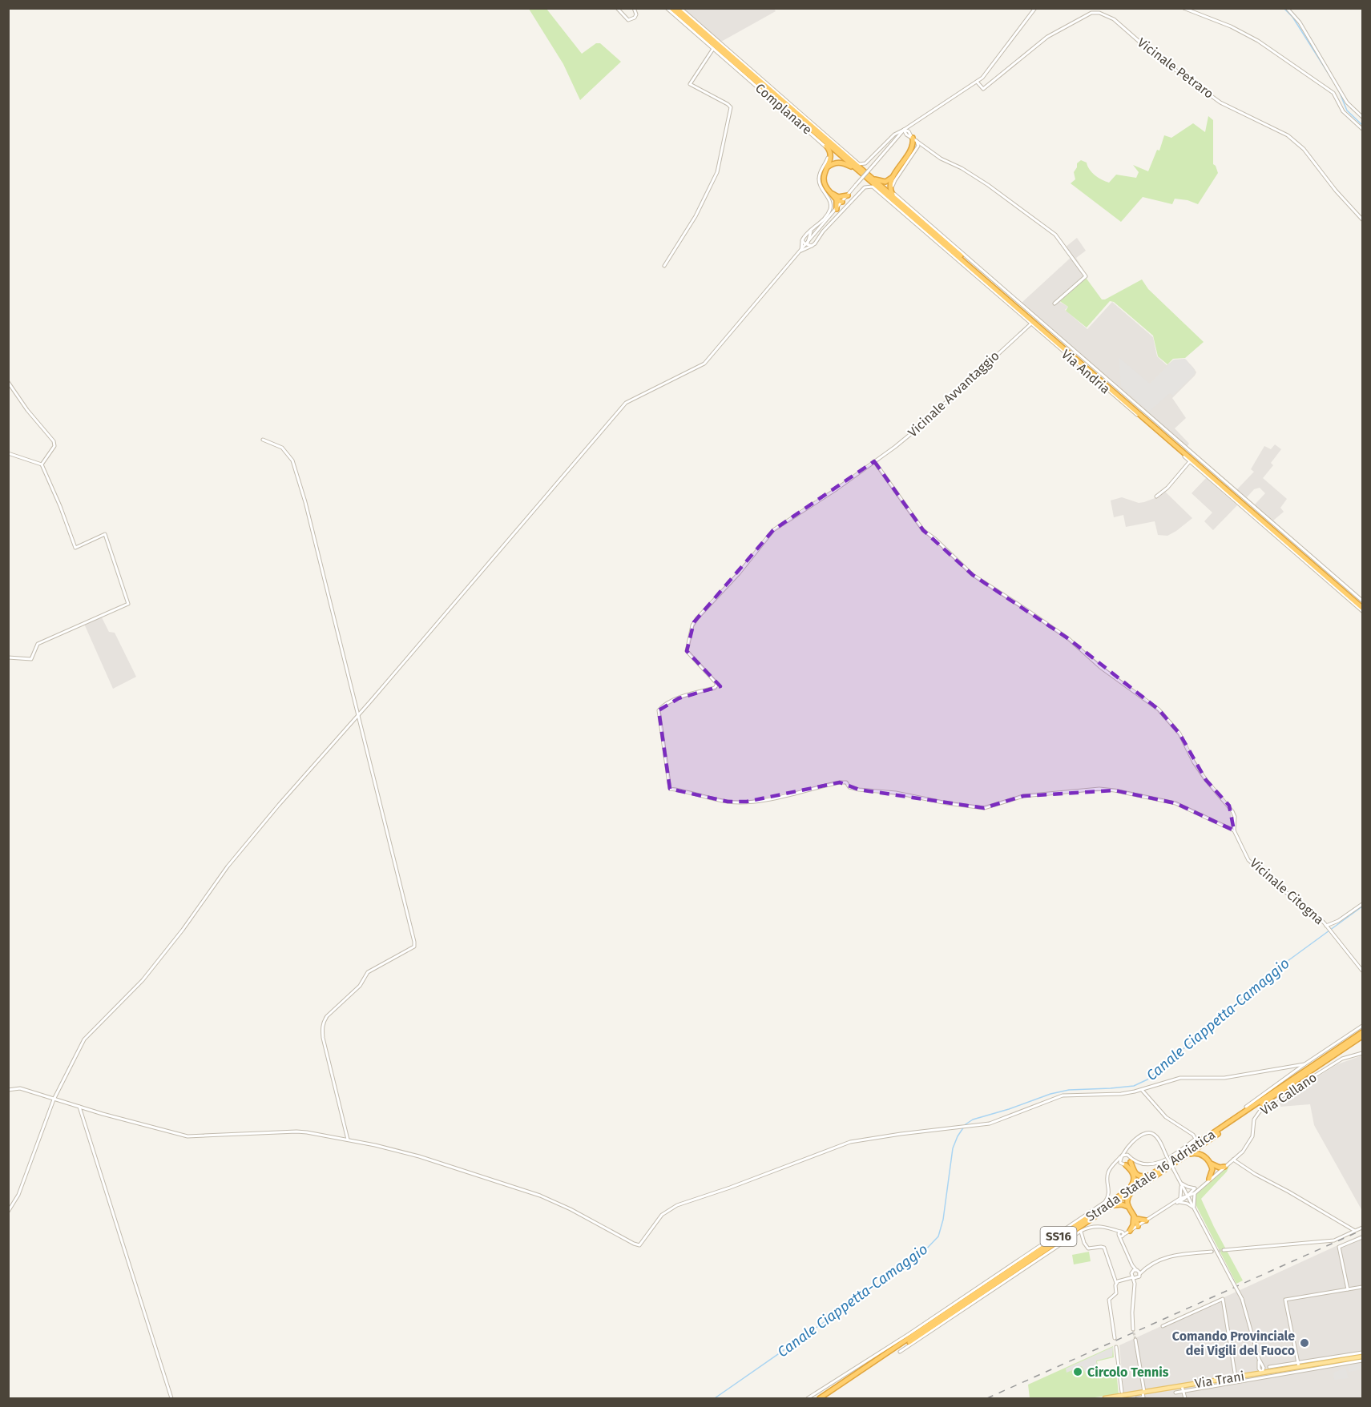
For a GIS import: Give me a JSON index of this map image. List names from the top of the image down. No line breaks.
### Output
{"streets":{"highway":["Strada Statale 16 Adriatica","SS16"],"main road":["Via Trani"],"street":["Vicinale Petraro","Complanare","Via Andria","Vicinale Avvantaggio","Vicinale Citogna","Via Callano"]},"crossings":[["Via Andria","Vicinale Avvantaggio"],["Vicinale Avvantaggio","Vicinale Citogna"],["Strada Statale 16 Adriatica","SS16"]],"water":["Canale Ciappetta-Camaggio"],"places":["Comando Provinciale dei Vigili del Fuoco","Circolo Tennis"]}
